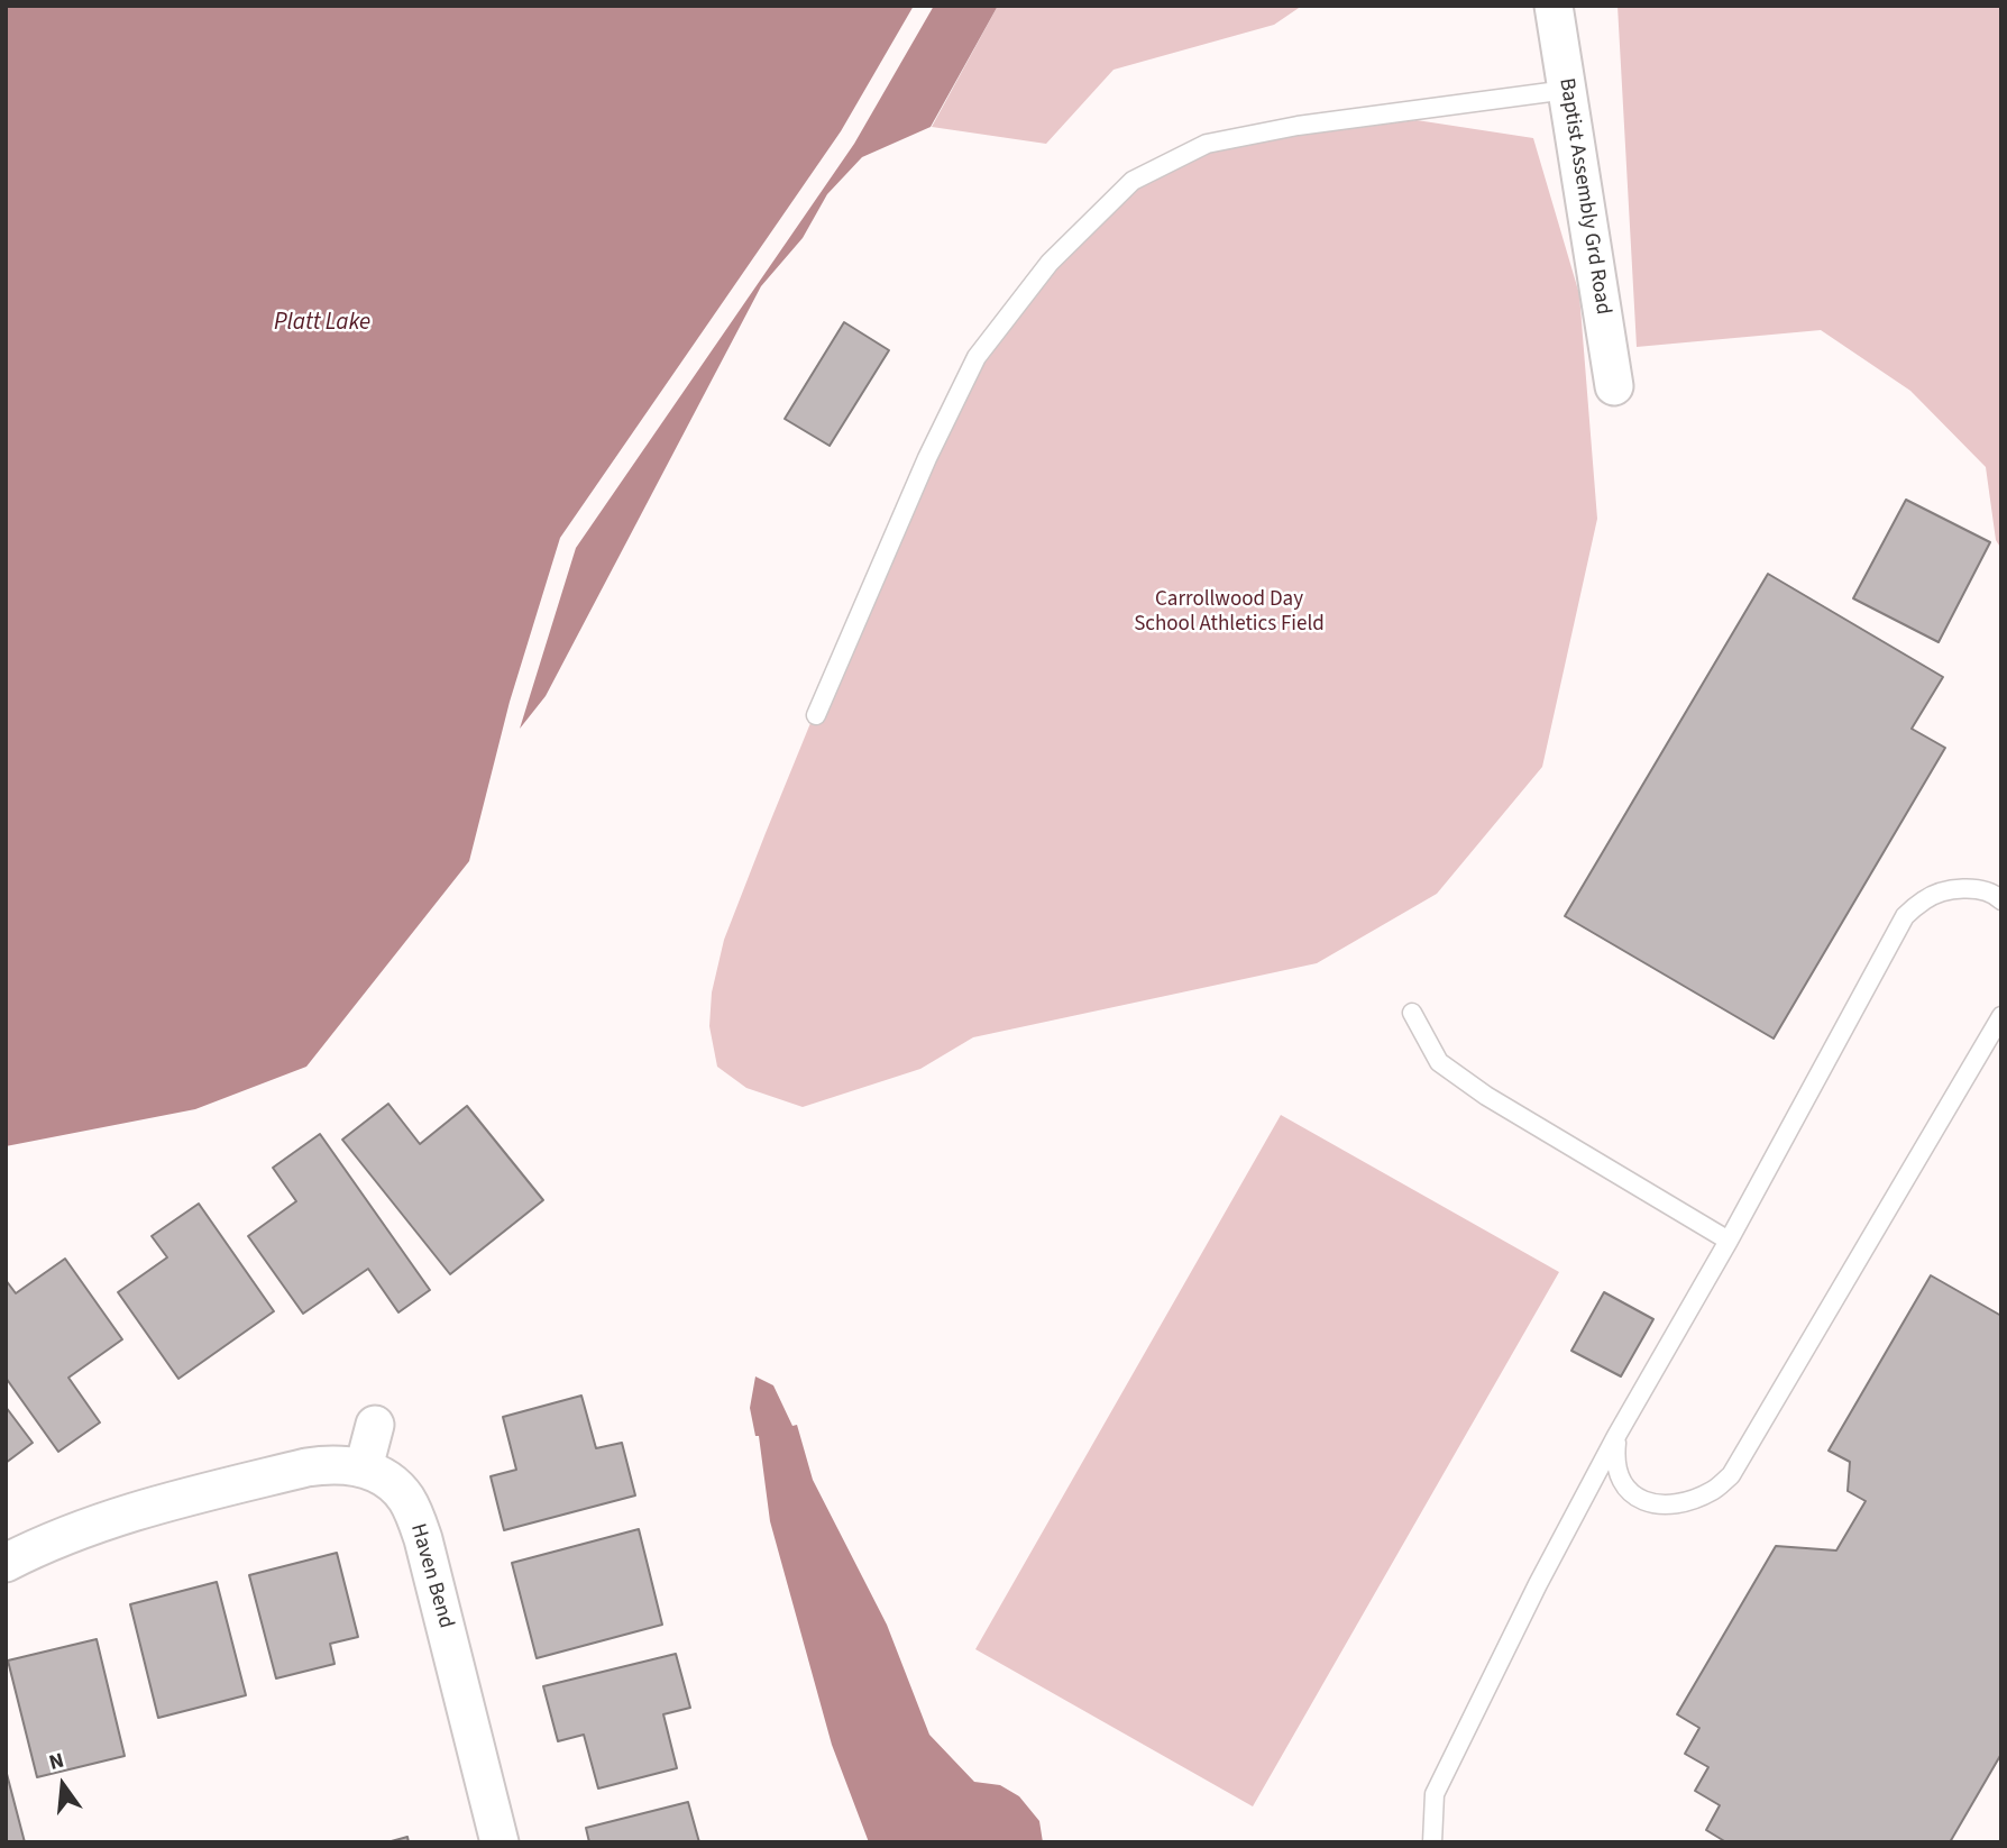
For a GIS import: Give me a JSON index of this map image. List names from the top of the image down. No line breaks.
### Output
{"streets":{"street":["Baptist Assembly Grd Road","Haven Bend"]},"water":["Platt Lake"],"parks":["Carrollwood Day School Athletics Field"],"north":"top"}
